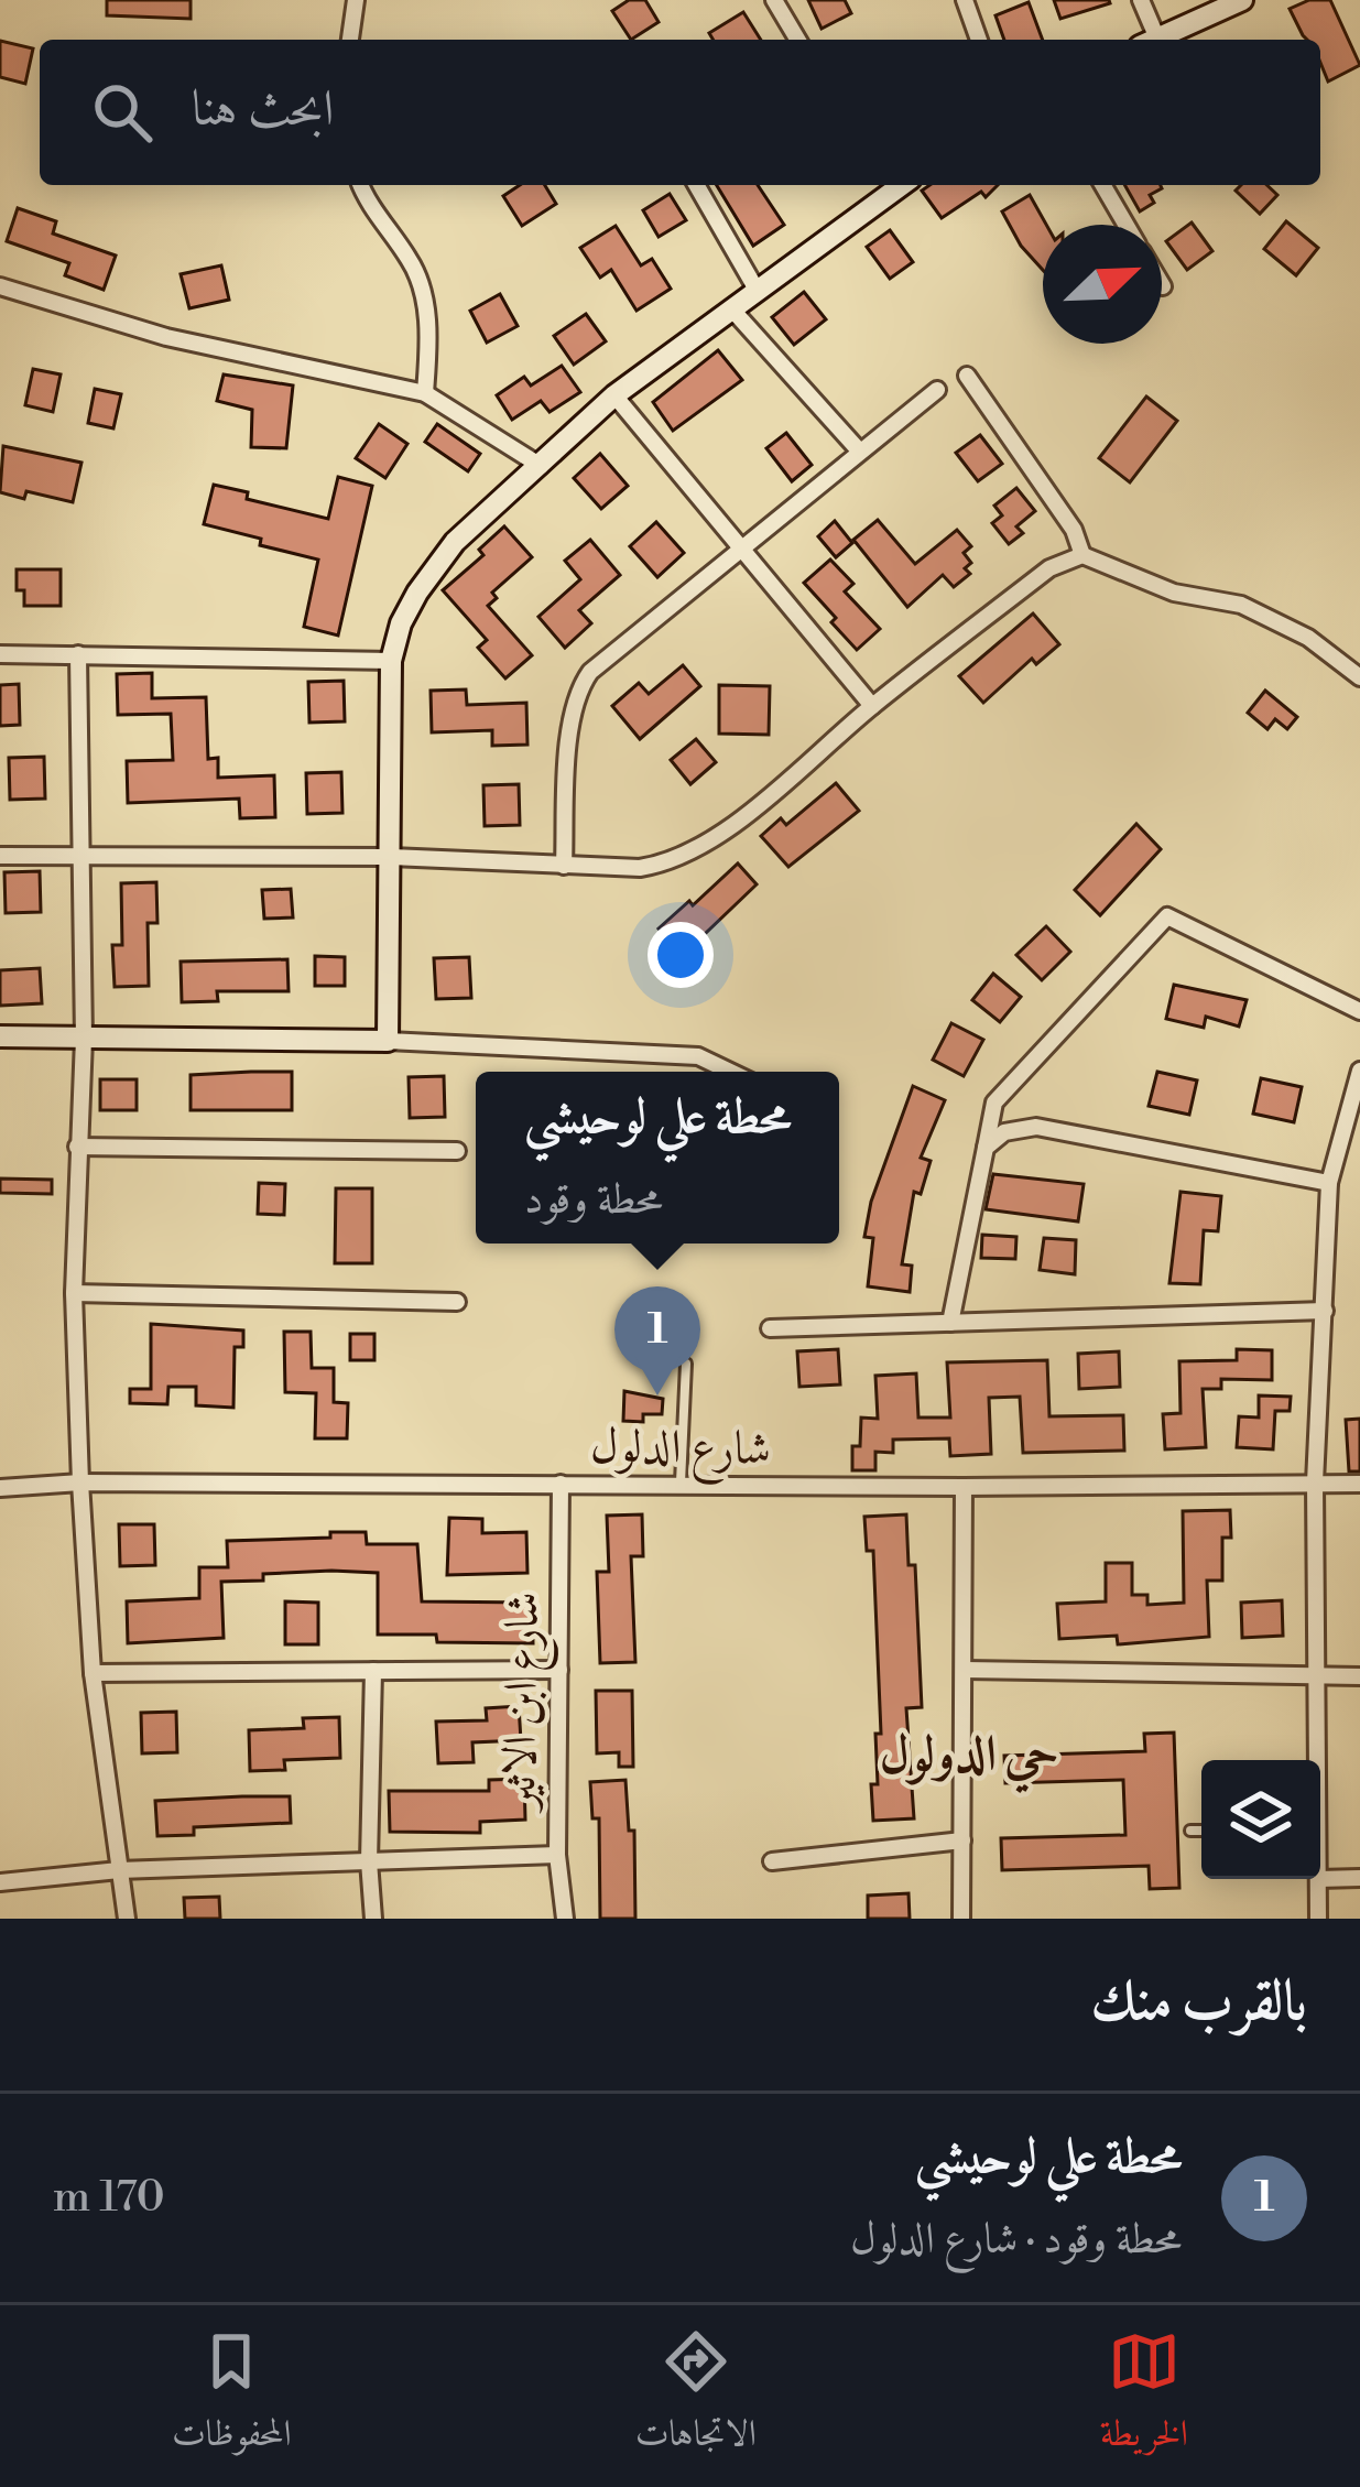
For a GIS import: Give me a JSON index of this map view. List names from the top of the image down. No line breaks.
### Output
{"streets":{"street":["شارع الدلول","شارع ابن الاثير"]},"crossings":[["شارع الدلول","شارع ابن الاثير"]],"districts":["حي الدولول"],"north":"top right","page":{"search":"ابحث هنا","popup":["محطة علي لوحيشي","محطة وقود"],"pins":"1","heading":"بالقرب منك","list":[{"mark":"1","name":"محطة علي لوحيشي","note":"محطة وقود · شارع الدلول","value":"170 m"}],"nav":["الخريطة","الاتجاهات","المحفوظات"]}}
